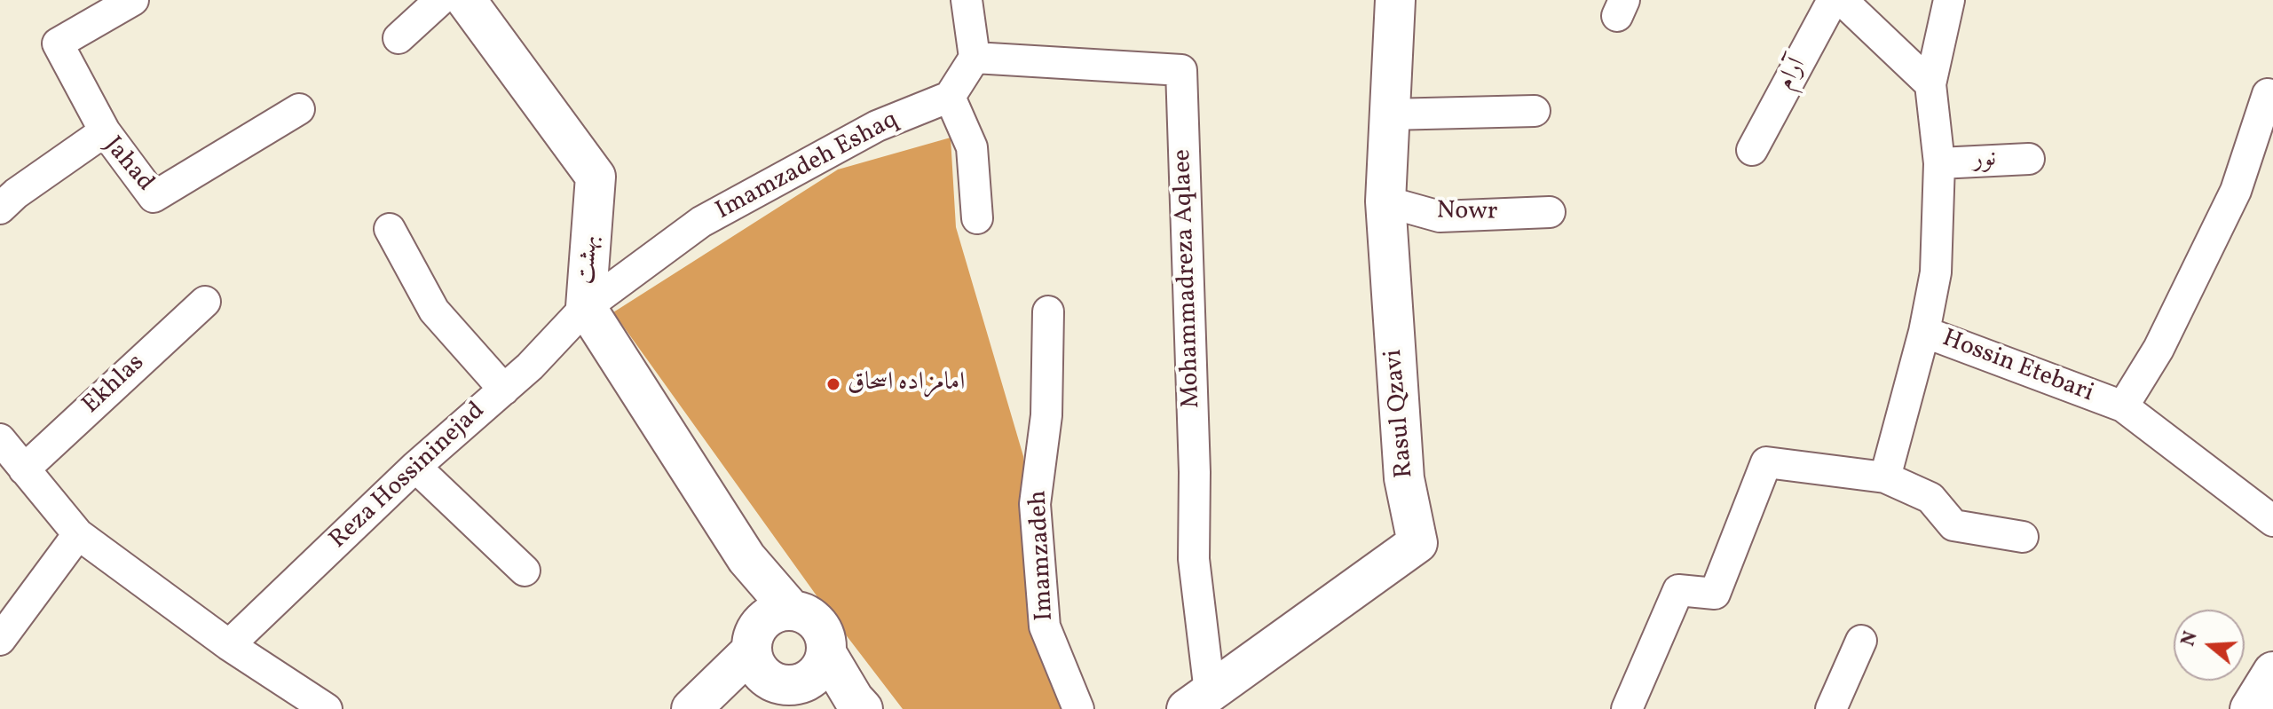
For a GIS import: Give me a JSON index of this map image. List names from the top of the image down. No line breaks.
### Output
{"streets":{"street":["آرام","نور","Jahad","Imamzadeh Eshaq","Nowr","بهشت","Mohammadreza Aqlaee","Hossin Etebari","Ekhlas","Rasul Qzavi","Reza Hossininejad","Imamzadeh"]},"crossings":[["نور","Hossin Etebari"],["Imamzadeh Eshaq","بهشت"],["Imamzadeh Eshaq","Reza Hossininejad"],["Nowr","Rasul Qzavi"],["بهشت","Reza Hossininejad"],["Mohammadreza Aqlaee","Rasul Qzavi"]],"places":["امامزاده اسحاق"],"north":"left"}
